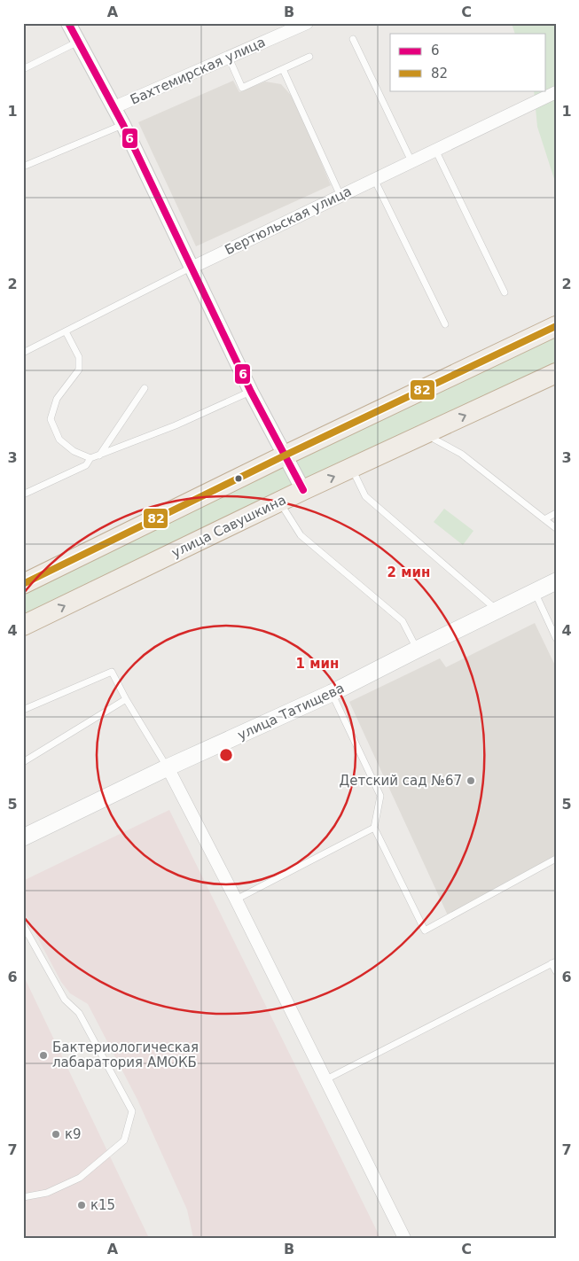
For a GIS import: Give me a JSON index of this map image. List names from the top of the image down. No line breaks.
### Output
{"streets":{"highway":["улица Савушкина"],"main road":["улица Татищева"],"street":["Бахтемирская улица","Бертюльская улица"]},"places":["Детский сад №67","Бактериологическая лабаратория АМОКБ","к9","к15"],"lines":["transit line 6","transit line 82"],"legend":["6","82"],"grid":{"columns":["A","B","C"],"rows":["1","2","3","4","5","6","7"]},"rings":["2 мин","1 мин"]}
